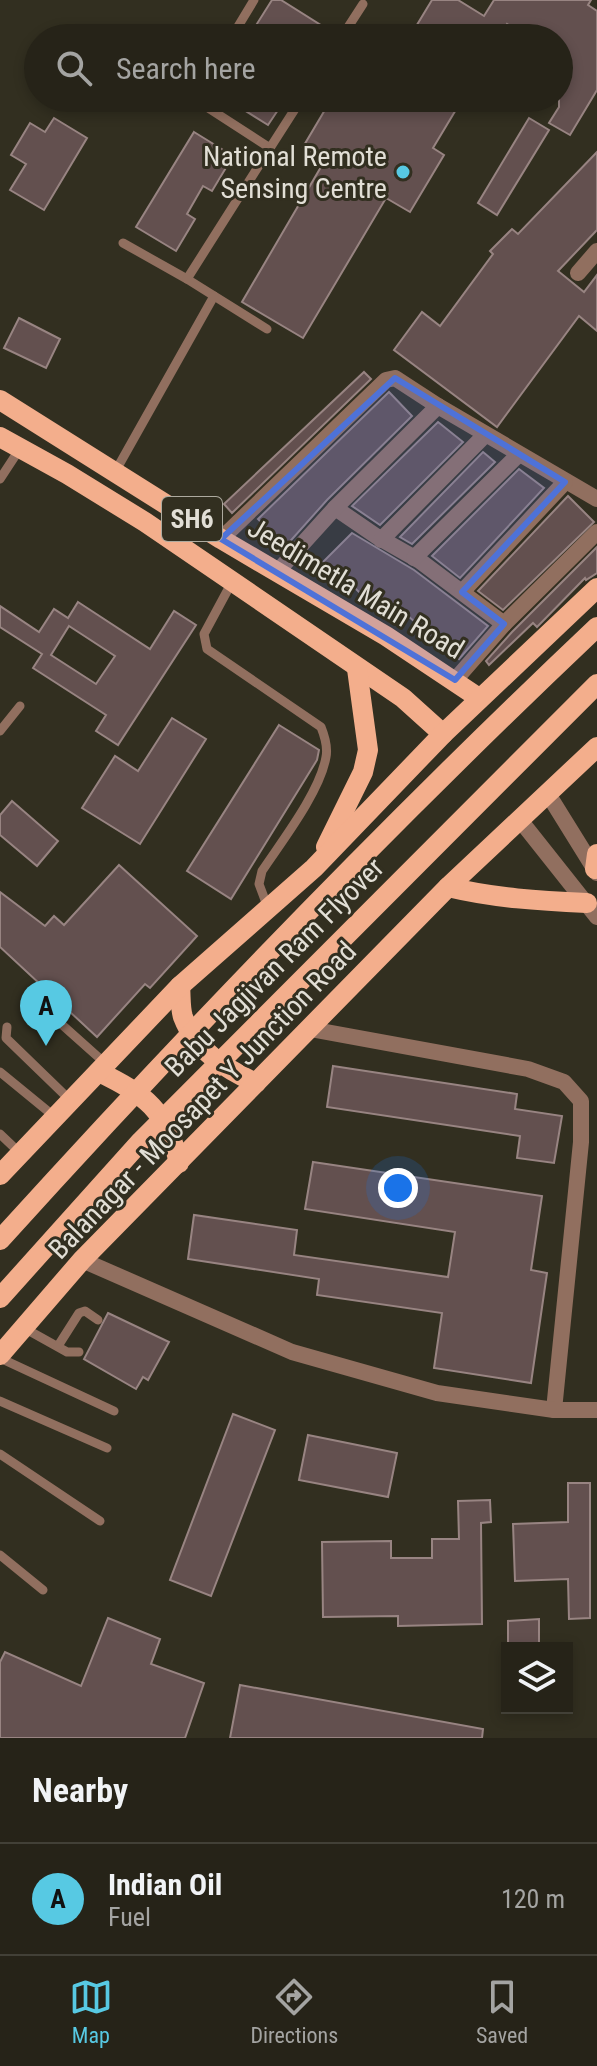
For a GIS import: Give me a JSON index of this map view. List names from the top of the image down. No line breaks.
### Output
{"streets":{"main road":["SH6","Jeedimetla Main Road","Babu Jagjivan Ram Flyover","Balanagar - Moosapet Y Junction Road"]},"places":["National Remote Sensing Centre"],"page":{"search":"Search here","pins":"A","heading":"Nearby","list":[{"mark":"A","name":"Indian Oil","note":"Fuel","value":"120 m"}],"nav":["Map","Directions","Saved"]}}
